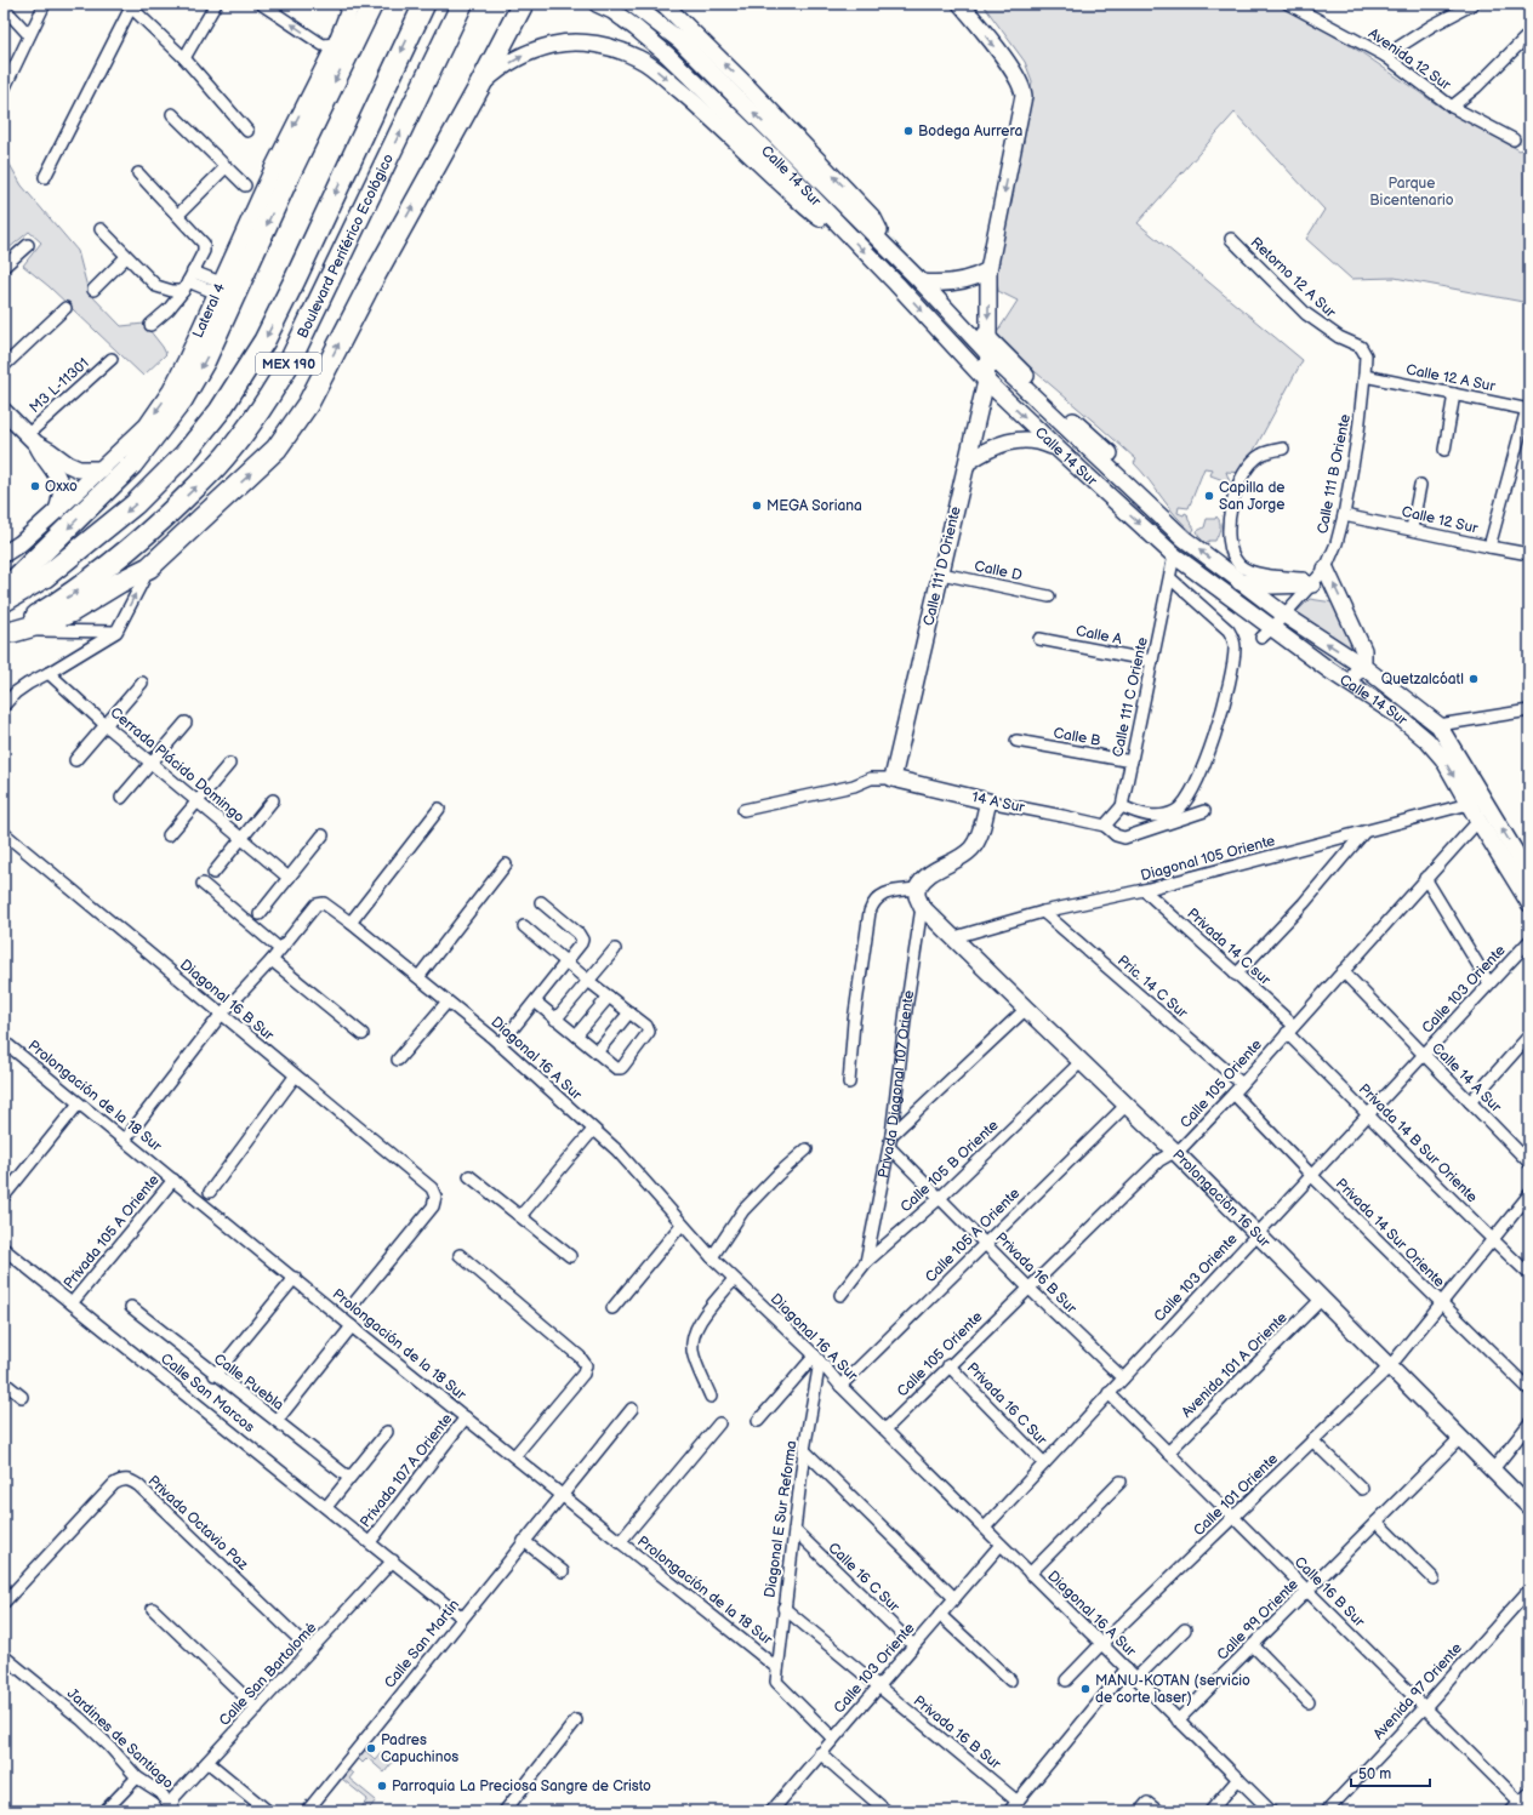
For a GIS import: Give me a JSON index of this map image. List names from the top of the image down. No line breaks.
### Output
{"streets":{"highway":["Boulevard Periférico Ecológico","MEX 190"],"main road":["Calle 14 Sur","Lateral 4","Calle 111 D Oriente","14 A Sur","Prolongación 16 Sur"],"street":["Avenida 12 Sur","Retorno 12 A Sur","Calle 12 A Sur","M3 L-11301","Calle 111 B Oriente","Calle 12 Sur","Calle D","Calle A","Calle 111 C Oriente","Calle B","Cerrada Plácido Domingo","Diagonal 105 Oriente","Privada 14 C sur","Pric. 14 C Sur","Calle 103 Oriente","Diagonal 16 B Sur","Diagonal 16 A Sur","Calle 14 A Sur","Privada Diagonal 107 Oriente","Calle 105 Oriente","Prolongación de la 18 Sur","Privada 14 B Sur Oriente","Calle 105 B Oriente","Privada 105 A Oriente","Privada 14 Sur Oriente","Calle 105 A Oriente","Privada 16 B Sur","Avenida 101 A Oriente","Calle Puebla","Calle San Marcos","Privada 16 C Sur","Privada 107 A Oriente","Calle 101 Oriente","Diagonal E Sur Reforma","Privada Octavio Paz","Calle 16 C Sur","Calle 16 B Sur","Calle 99 Oriente","Calle San Martín","Calle San Bartolomé","Avenida 97 Oriente","Jardines de Santiago"]},"crossings":[["Calle 14 Sur","Calle 111 B Oriente"],["Calle 14 Sur","Calle 111 D Oriente"],["Calle 14 Sur","Calle 111 C Oriente"],["Calle 14 Sur","Diagonal 105 Oriente"],["Calle 14 Sur","Calle 105 Oriente"],["Retorno 12 A Sur","Calle 12 A Sur"],["Retorno 12 A Sur","Calle 111 B Oriente"],["Calle 12 A Sur","Calle 111 B Oriente"],["Calle 111 B Oriente","Calle 12 Sur"],["Calle 111 D Oriente","Calle D"],["Calle 111 D Oriente","14 A Sur"],["Calle A","Calle 111 C Oriente"],["Calle 111 C Oriente","Calle B"],["Calle 111 C Oriente","14 A Sur"],["Diagonal 105 Oriente","Privada 14 C sur"],["Diagonal 105 Oriente","Pric. 14 C Sur"],["Diagonal 105 Oriente","Prolongación 16 Sur"],["Privada 14 C sur","Calle 105 Oriente"],["Privada 14 C sur","Privada 14 B Sur Oriente"],["Pric. 14 C Sur","Calle 105 Oriente"],["Calle 103 Oriente","Diagonal 16 A Sur"],["Calle 103 Oriente","Calle 14 A Sur"],["Calle 103 Oriente","Privada 14 B Sur Oriente"],["Calle 103 Oriente","Prolongación 16 Sur"],["Calle 103 Oriente","Privada 14 Sur Oriente"],["Calle 103 Oriente","Privada 16 B Sur"],["Calle 103 Oriente","Privada 16 C Sur"],["Calle 103 Oriente","Diagonal E Sur Reforma"],["Calle 103 Oriente","Calle 16 C Sur"],["Calle 103 Oriente","Calle 16 B Sur"],["Diagonal 16 A Sur","Calle 105 Oriente"],["Diagonal 16 A Sur","Calle 105 A Oriente"],["Diagonal 16 A Sur","Calle 101 Oriente"],["Diagonal 16 A Sur","Diagonal E Sur Reforma"],["Diagonal 16 A Sur","Calle 99 Oriente"],["Calle 14 A Sur","Calle 105 Oriente"],["Privada Diagonal 107 Oriente","Calle 105 B Oriente"],["Privada Diagonal 107 Oriente","Prolongación 16 Sur"],["Privada Diagonal 107 Oriente","Privada 16 B Sur"],["Calle 105 Oriente","Privada 14 B Sur Oriente"],["Calle 105 Oriente","Prolongación 16 Sur"],["Calle 105 Oriente","Privada 14 Sur Oriente"],["Calle 105 Oriente","Privada 16 B Sur"],["Calle 105 Oriente","Privada 16 C Sur"],["Prolongación de la 18 Sur","Privada 105 A Oriente"],["Prolongación de la 18 Sur","Privada 107 A Oriente"],["Prolongación de la 18 Sur","Diagonal E Sur Reforma"],["Prolongación de la 18 Sur","Calle San Martín"],["Privada 14 B Sur Oriente","Calle 101 Oriente"],["Calle 105 B Oriente","Prolongación 16 Sur"],["Calle 105 B Oriente","Privada 16 B Sur"],["Prolongación 16 Sur","Calle 105 A Oriente"],["Prolongación 16 Sur","Avenida 101 A Oriente"],["Prolongación 16 Sur","Calle 101 Oriente"],["Prolongación 16 Sur","Calle 99 Oriente"],["Privada 105 A Oriente","Calle San Marcos"],["Privada 14 Sur Oriente","Calle 101 Oriente"],["Calle 105 A Oriente","Privada 16 B Sur"],["Privada 16 B Sur","Diagonal E Sur Reforma"],["Avenida 101 A Oriente","Calle 16 B Sur"],["Calle San Marcos","Privada 107 A Oriente"],["Calle San Marcos","Calle San Martín"],["Calle San Marcos","Calle San Bartolomé"],["Calle 101 Oriente","Calle 16 B Sur"],["Diagonal E Sur Reforma","Calle 16 C Sur"],["Privada Octavio Paz","Calle San Bartolomé"],["Calle 16 B Sur","Calle 99 Oriente"],["Calle 16 B Sur","Avenida 97 Oriente"],["Calle San Bartolomé","Jardines de Santiago"]],"one_way":["Lateral 4","Calle 111 D Oriente"],"parks":["Parque Bicentenario"],"places":["Bodega Aurrera","Oxxo","Capilla de San Jorge","MEGA Soriana","Quetzalcóatl","MANU-KOTAN (servicio de corte laser)","Padres Capuchinos","Parroquia La Preciosa Sangre de Cristo"],"scale_bar":"50 m"}
